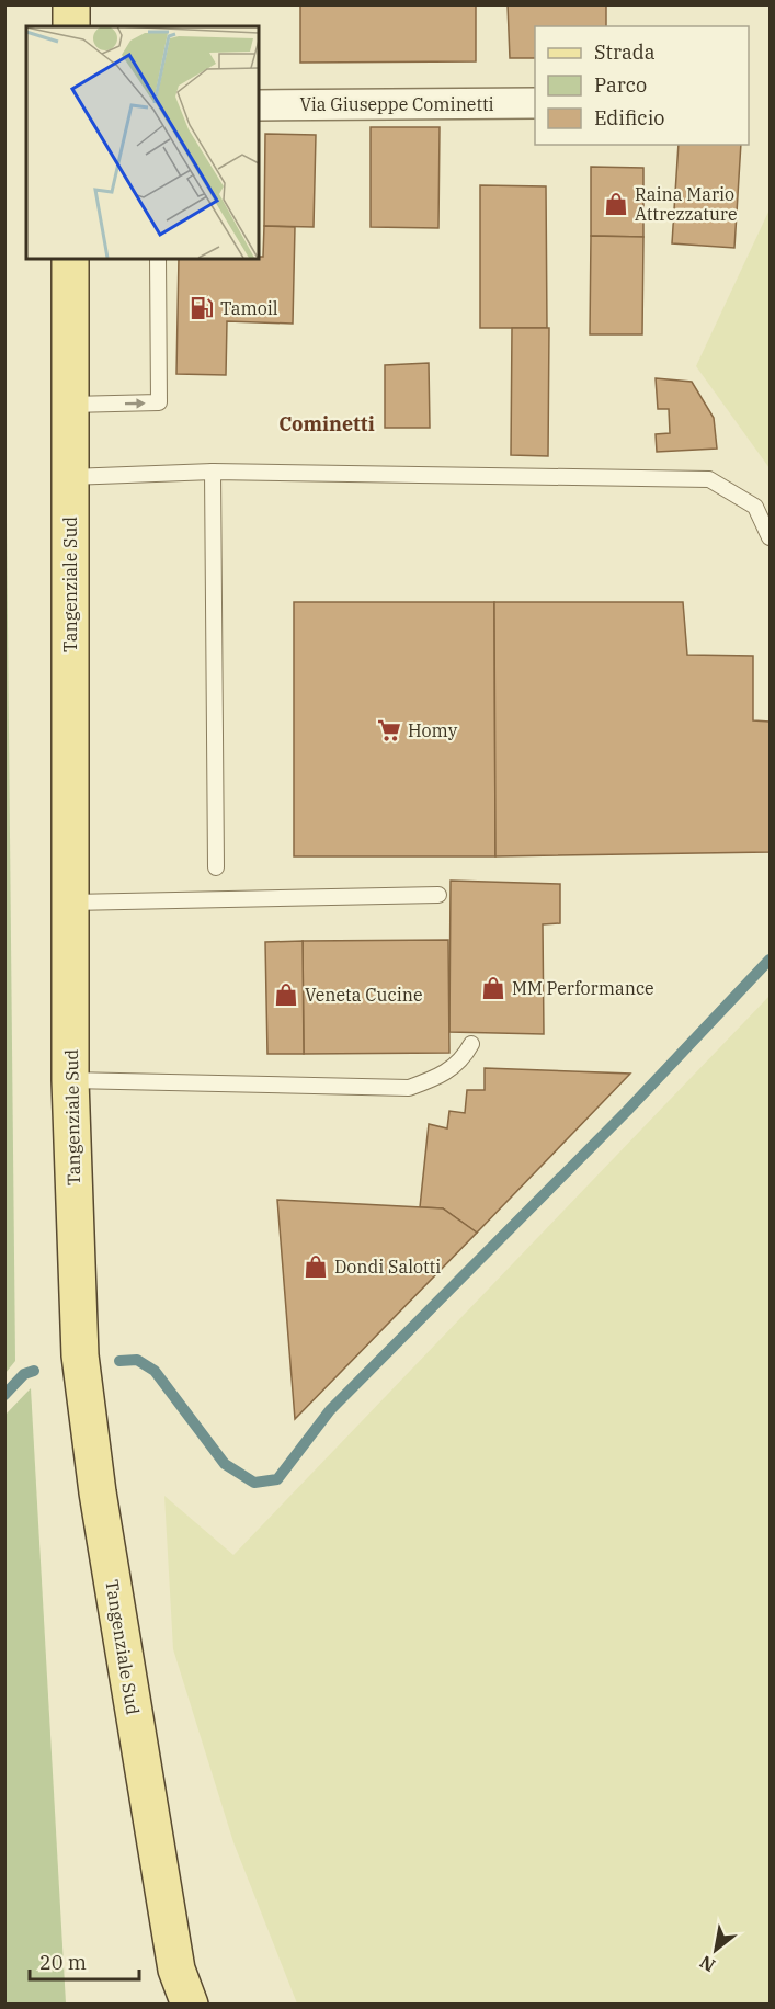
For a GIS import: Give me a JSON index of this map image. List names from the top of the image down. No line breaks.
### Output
{"streets":{"main road":["Tangenziale Sud"],"street":["Via Giuseppe Cominetti"]},"districts":["Cominetti"],"places":{"shop":["Raina Mario Attrezzature","MM Performance","Veneta Cucine","Dondi Salotti"],"fuel station":["Tamoil"],"supermarket":["Homy"]},"legend":["Strada","Parco","Edificio"],"scale_bar":"20 m","north":"bottom left"}
